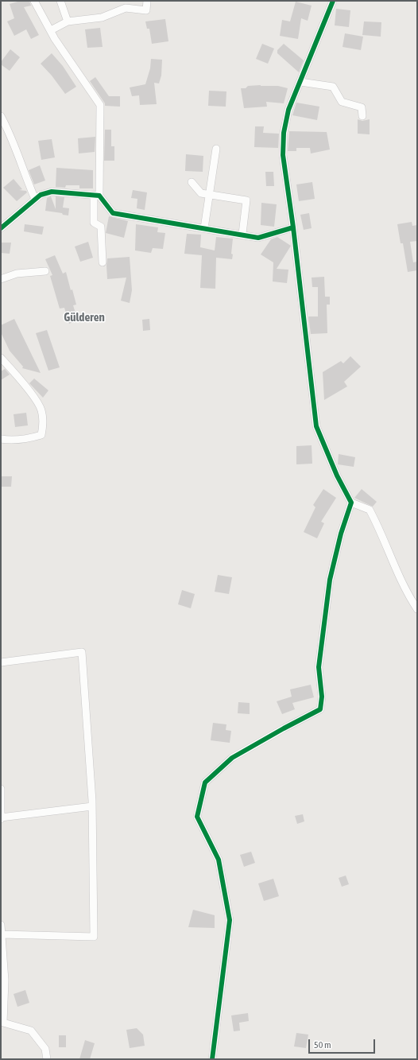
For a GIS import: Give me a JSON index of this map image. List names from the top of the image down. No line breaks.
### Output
{"districts":["Gülderen"],"scale_bar":"50 m"}
